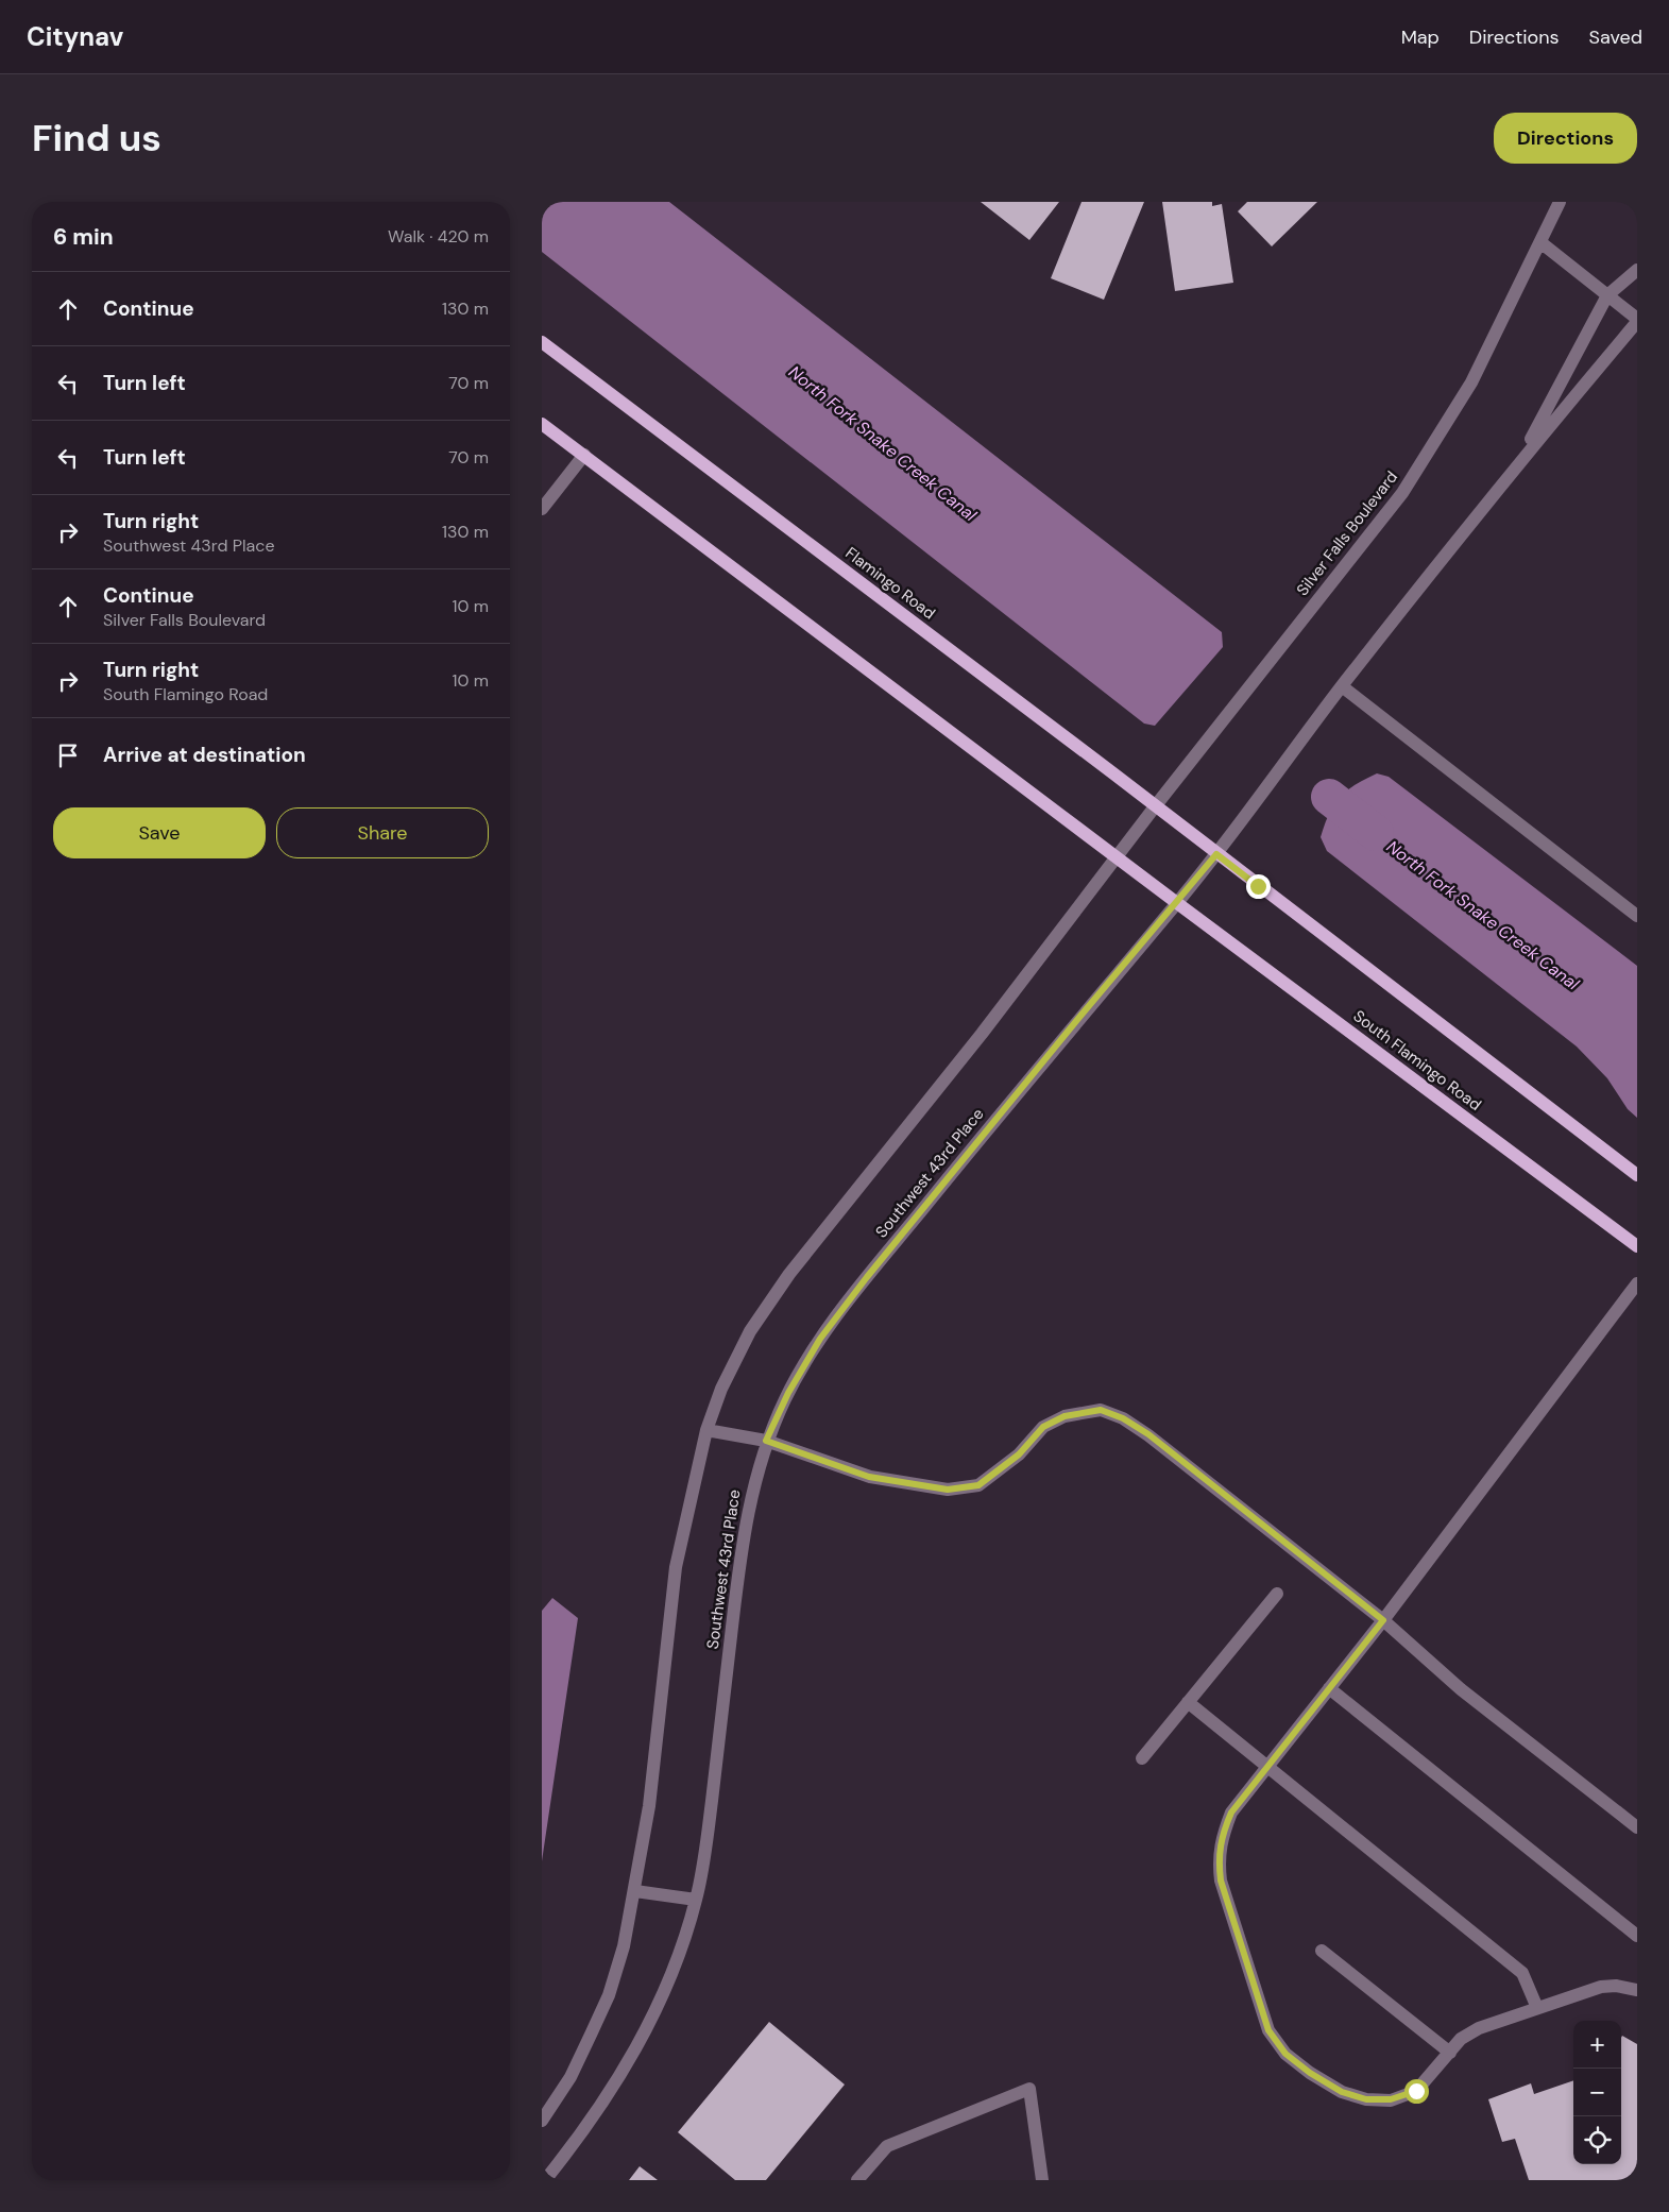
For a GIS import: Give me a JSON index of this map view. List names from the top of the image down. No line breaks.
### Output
{"streets":{"main road":["Flamingo Road","South Flamingo Road"],"street":["Silver Falls Boulevard","Southwest 43rd Place"]},"crossings":[["Silver Falls Boulevard","Flamingo Road"],["South Flamingo Road","Southwest 43rd Place"]],"water":["North Fork Snake Creek Canal"],"page":{"header":"Citynav","nav":["Map","Directions","Saved"],"buttons":["Directions",["Save","Share"]],"title":"Find us","heading":["6 min","Walk · 420 m"],"list":[["Continue","130 m"],["Turn left","70 m"],["Turn left","70 m"],["Turn right","Southwest 43rd Place","130 m"],["Continue","Silver Falls Boulevard","10 m"],["Turn right","South Flamingo Road","10 m"],"Arrive at destination"],"map_buttons":["+","−"]}}
